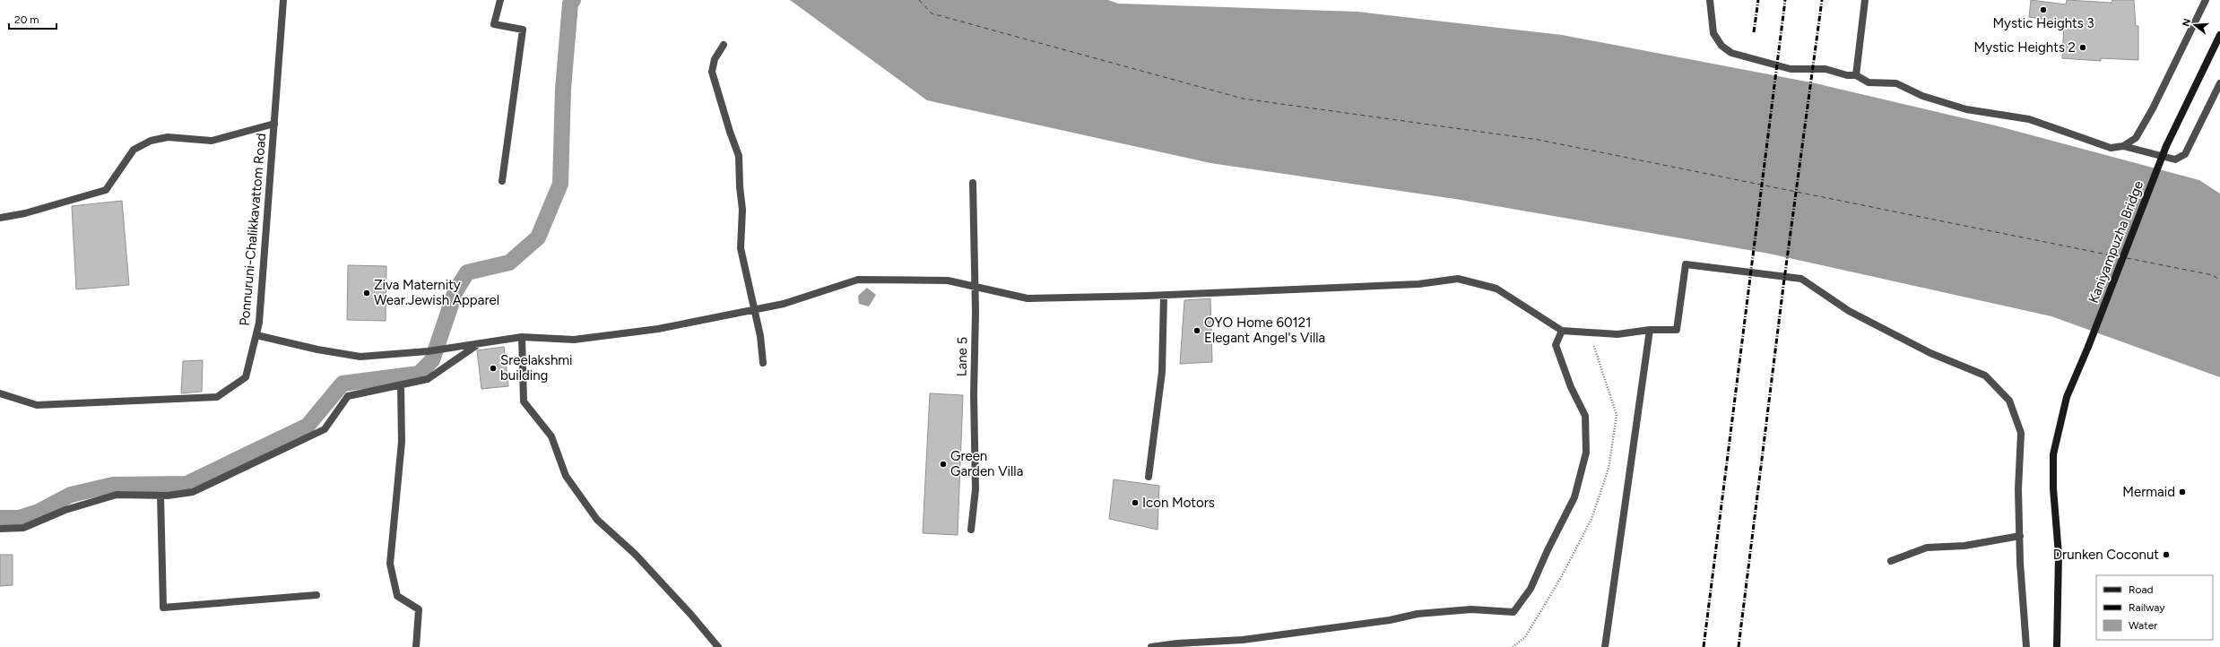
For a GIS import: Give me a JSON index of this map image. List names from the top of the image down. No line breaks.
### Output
{"streets":{"main road":["Kaniyampuzha Bridge"],"street":["Ponnuruni-Chalikkavattom Road","Lane 5"]},"places":["Mystic Heights 3","Mystic Heights 2","Ziva Maternity Wear.Jewish Apparel","OYO Home 60121 Elegant Angel's Villa","Sreelakshmi building","Green Garden Villa","Mermaid","Icon Motors","Drunken Coconut"],"legend":["Road","Railway","Water"],"scale_bar":"20 m","north":"left"}
